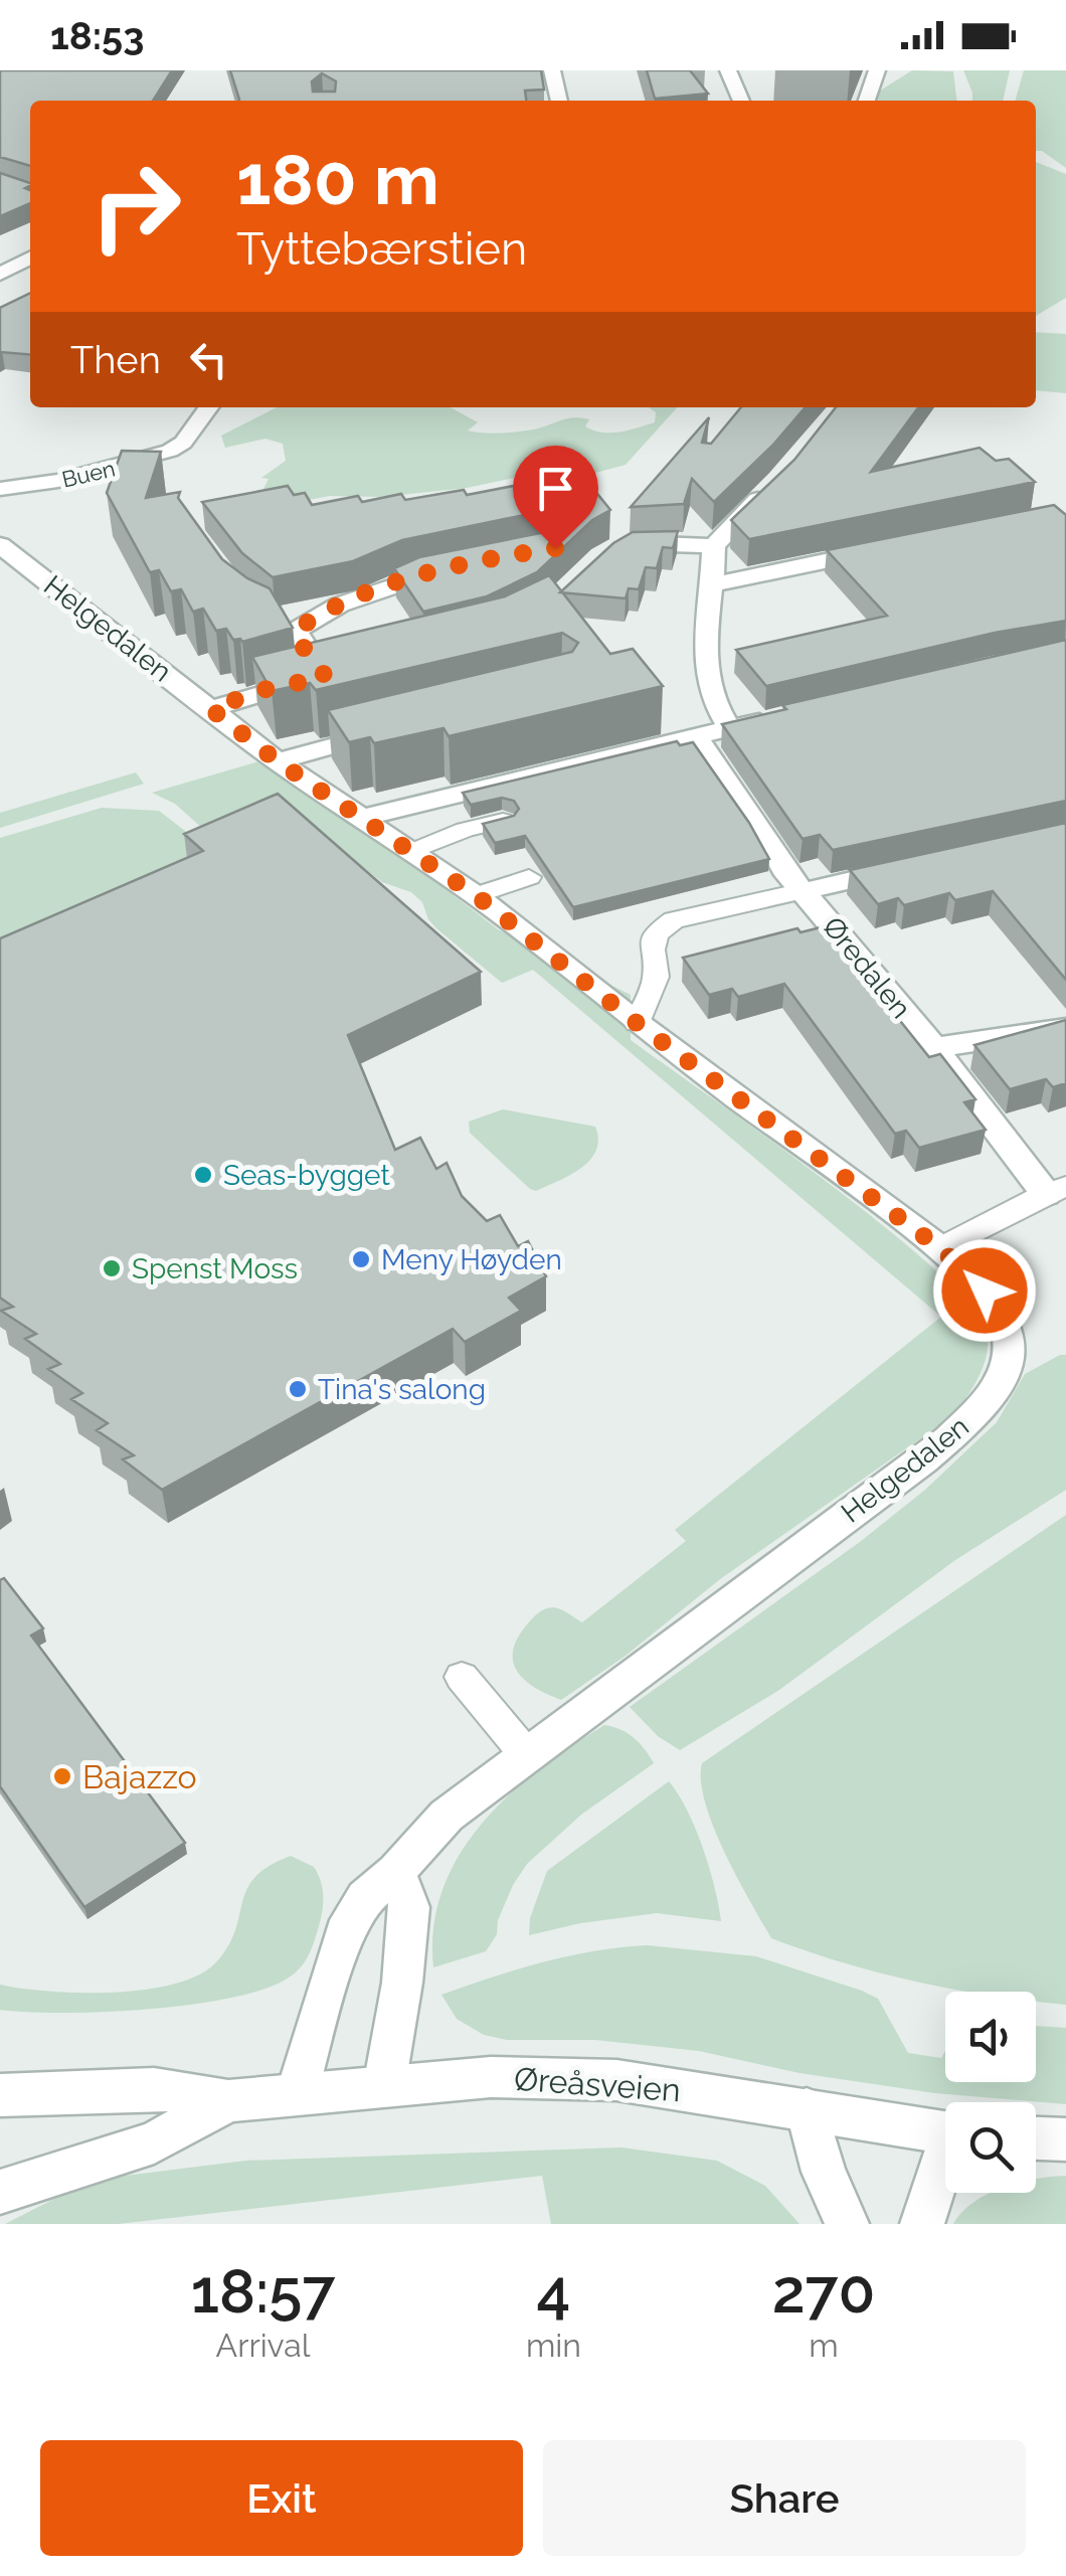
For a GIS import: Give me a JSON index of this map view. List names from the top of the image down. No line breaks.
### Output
{"streets":{"street":["Buen","Helgedalen","Øredalen","Øreåsveien"]},"crossings":[["Helgedalen","Øreåsveien"]],"places":["Seas-bygget","Meny Høyden","Spenst Moss","Tina's salong","Bajazzo"],"page":{"status":"18:53","turn":["180 m","Tyttebærstien"],"then":"Then","eta":["18:57","Arrival","4","min","270","m"],"buttons":["Exit","Share"]}}
